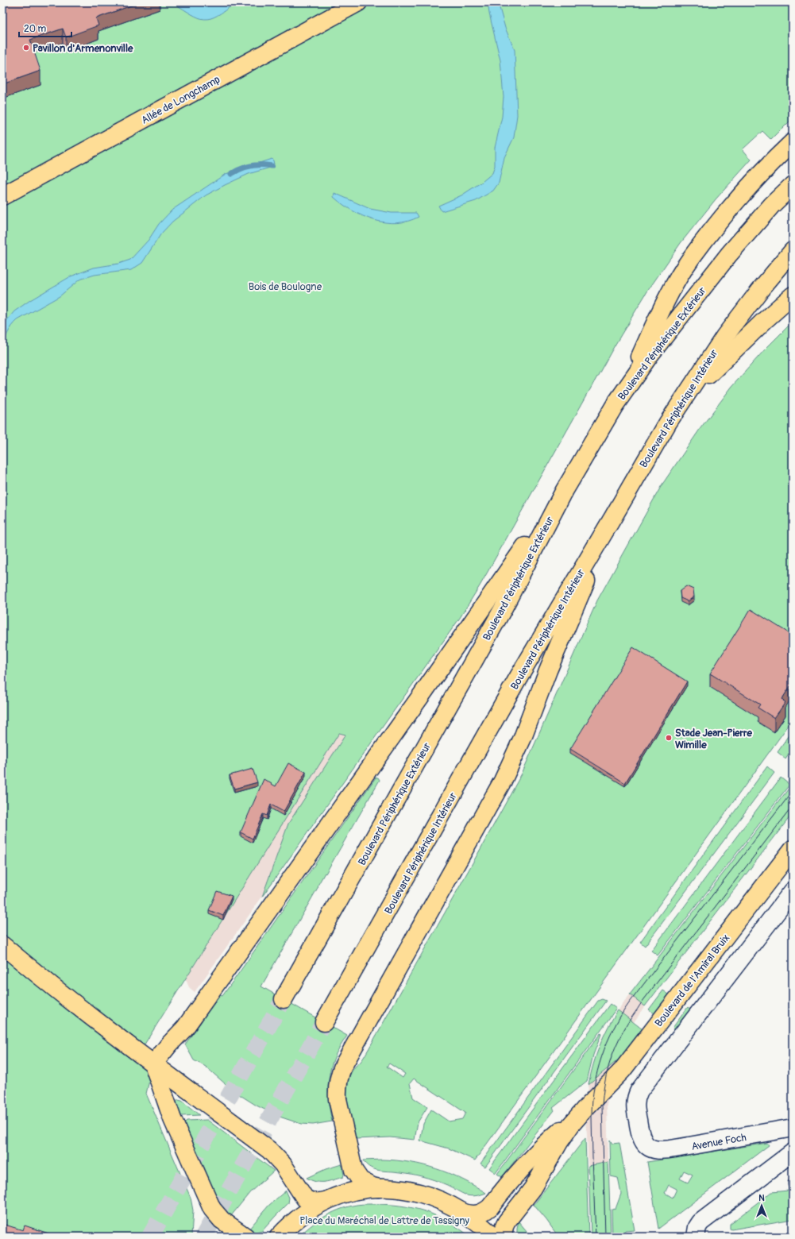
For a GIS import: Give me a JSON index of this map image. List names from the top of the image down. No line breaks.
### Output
{"streets":{"main road":["Allée de Longchamp","Boulevard Périphérique Extérieur","Boulevard Périphérique Intérieur","Boulevard de l'Amiral Bruix"],"street":["Avenue Foch"]},"parks":["Bois de Boulogne","Place du Maréchal de Lattre de Tassigny"],"places":["Pavillon d'Armenonville","Stade Jean-Pierre Wimille"],"scale_bar":"20 m","north":"top"}
